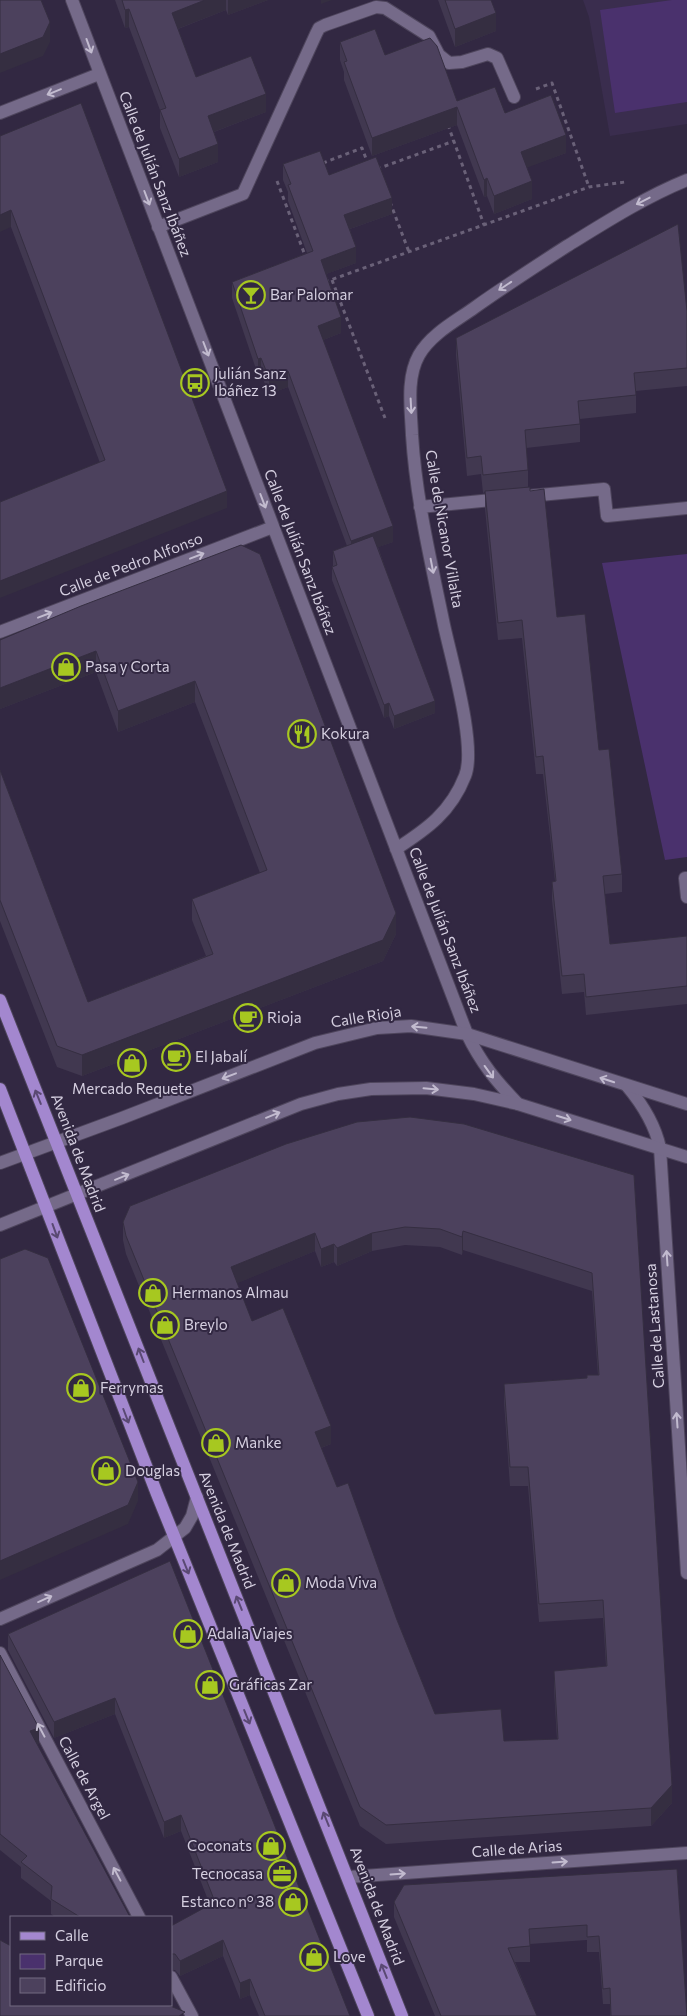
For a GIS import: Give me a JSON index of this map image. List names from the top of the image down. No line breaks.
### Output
{"streets":{"main road":["Avenida de Madrid"],"street":["Calle de Julián Sanz Ibáñez","Calle de Nicanor Villalta","Calle de Pedro Alfonso","Calle Rioja","Calle de Lastanosa","Calle de Argel","Calle de Arias"]},"crossings":[["Calle de Julián Sanz Ibáñez","Calle de Nicanor Villalta"],["Calle de Julián Sanz Ibáñez","Calle de Pedro Alfonso"],["Calle de Julián Sanz Ibáñez","Calle Rioja"],["Calle Rioja","Avenida de Madrid"],["Calle Rioja","Calle de Lastanosa"],["Avenida de Madrid","Calle de Arias"]],"one_way":["Calle de Julián Sanz Ibáñez","Calle de Nicanor Villalta","Calle de Pedro Alfonso","Calle de Lastanosa","Calle de Argel","Calle de Arias"],"places":{"bar":["Bar Palomar"],"bus stop":["Julián Sanz Ibáñez 13"],"shop":["Pasa y Corta","Mercado Requete","Hermanos Almau","Breylo","Ferrymas","Manke","Douglas","Moda Viva","Adalia Viajes","Gráficas Zar","Coconats","Estanco nº 38","Love"],"restaurant":["Kokura"],"cafe":["Rioja","El Jabalí"],"office":["Tecnocasa"]},"legend":["Calle","Parque","Edificio"]}
